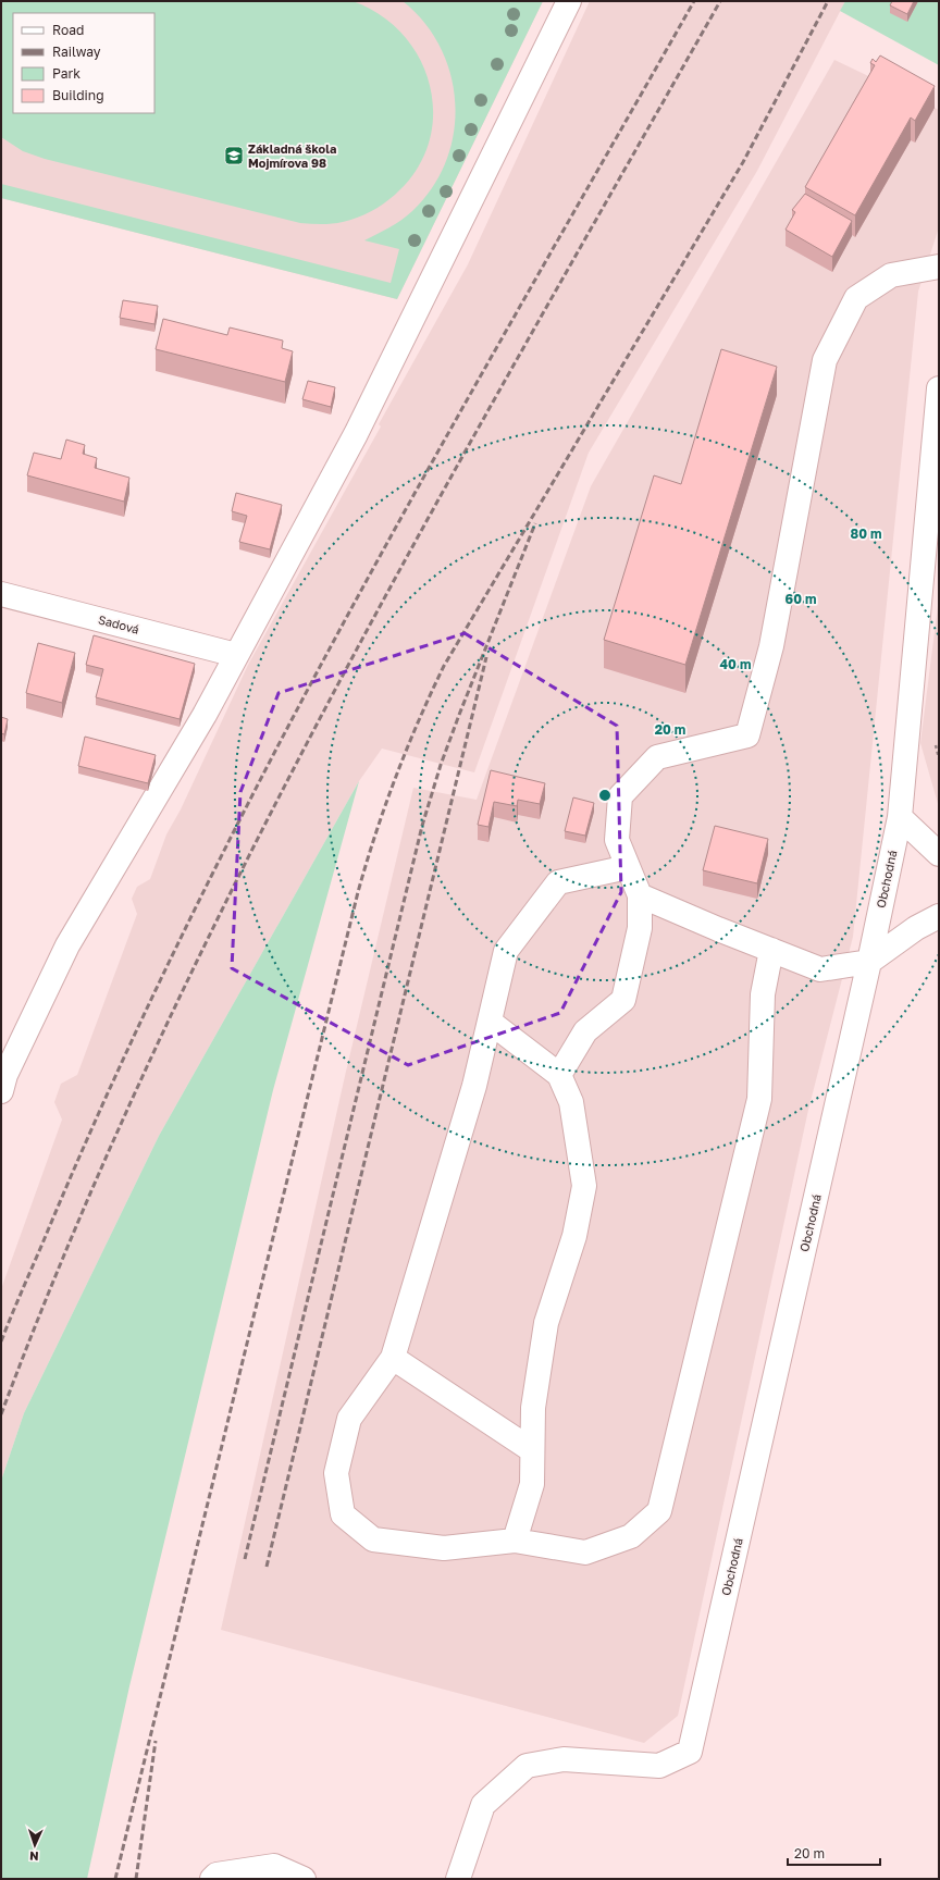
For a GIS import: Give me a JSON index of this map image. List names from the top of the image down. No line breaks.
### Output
{"streets":{"street":["Sadová","Obchodná"]},"places":{"school or university":["Základná škola Mojmírova 98"]},"legend":["Road","Railway","Park","Building"],"scale_bar":"20 m","north":"bottom","rings":["80 m","60 m","40 m","20 m"]}
